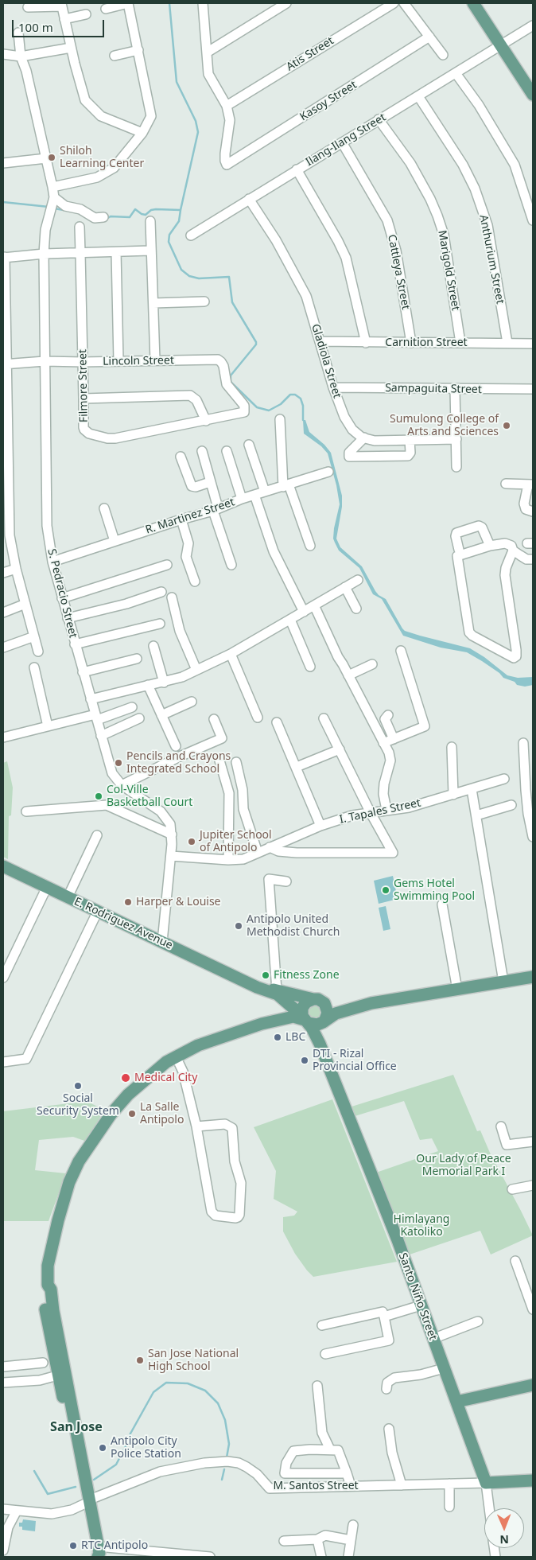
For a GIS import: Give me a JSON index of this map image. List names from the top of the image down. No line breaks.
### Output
{"streets":{"main road":["E. Rodriguez Avenue","Santo Niño Street","M. Santos Street"],"street":["Atis Street","Kasoy Street","Ilang-Ilang Street","Anthurium Street","Marigold Street","Cattleya Street","Carnition Street","Lincoln Street","Gladiola Street","Filmore Street","Sampaguita Street","R. Martinez Street","S. Pedracio Street","I. Tapales Street"]},"crossings":[["Atis Street","Kasoy Street"],["Ilang-Ilang Street","Anthurium Street"],["Ilang-Ilang Street","Marigold Street"],["Ilang-Ilang Street","Cattleya Street"],["Ilang-Ilang Street","Gladiola Street"],["Anthurium Street","Carnition Street"],["Marigold Street","Carnition Street"],["Cattleya Street","Carnition Street"],["Carnition Street","Gladiola Street"],["Lincoln Street","Filmore Street"],["Lincoln Street","S. Pedracio Street"],["Gladiola Street","Sampaguita Street"],["R. Martinez Street","S. Pedracio Street"],["S. Pedracio Street","I. Tapales Street"],["S. Pedracio Street","E. Rodriguez Avenue"],["E. Rodriguez Avenue","Santo Niño Street"],["Santo Niño Street","M. Santos Street"]],"districts":["San Jose"],"parks":["Our Lady of Peace Memorial Park I","Himlayang Katoliko"],"places":["Shiloh Learning Center","Sumulong College of Arts and Sciences","Pencils and Crayons Integrated School","Col-Ville Basketball Court","Jupiter School of Antipolo","Gems Hotel Swimming Pool","Harper & Louise","Antipolo United Methodist Church","Fitness Zone","LBC","DTI - Rizal Provincial Office","Medical City","Social Security System","La Salle Antipolo","San Jose National High School","Antipolo City Police Station","RTC Antipolo"],"scale_bar":"100 m","north":"bottom"}
